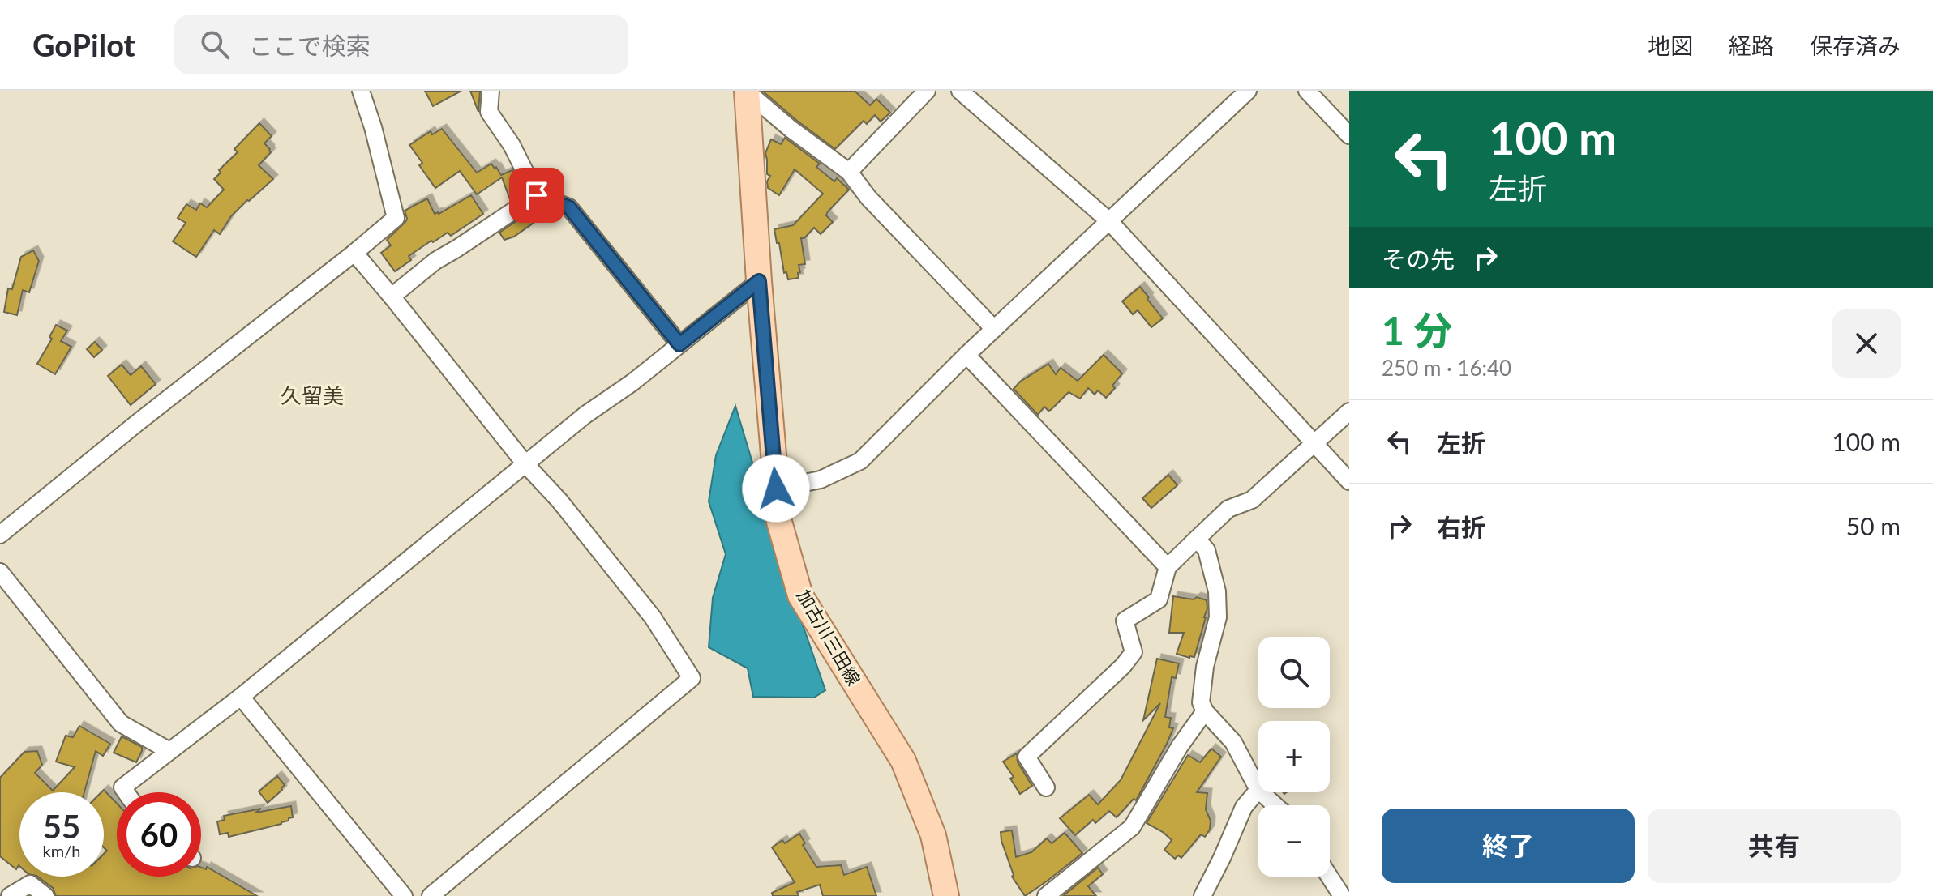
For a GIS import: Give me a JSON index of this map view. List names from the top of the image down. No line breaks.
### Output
{"streets":{"main road":["加古川三田線"]},"districts":["久留美"],"page":{"header":"GoPilot","search":"ここで検索","nav":["地図","経路","保存済み"],"turn":["100 m","左折"],"then":"その先","heading":["1 分","250 m · 16:40"],"list":[{"name":"左折","value":"100 m"},{"name":"右折","value":"50 m"}],"map_buttons":["+","−"],"speed":"55 km/h","limit":"60","buttons":["終了","共有"]}}
